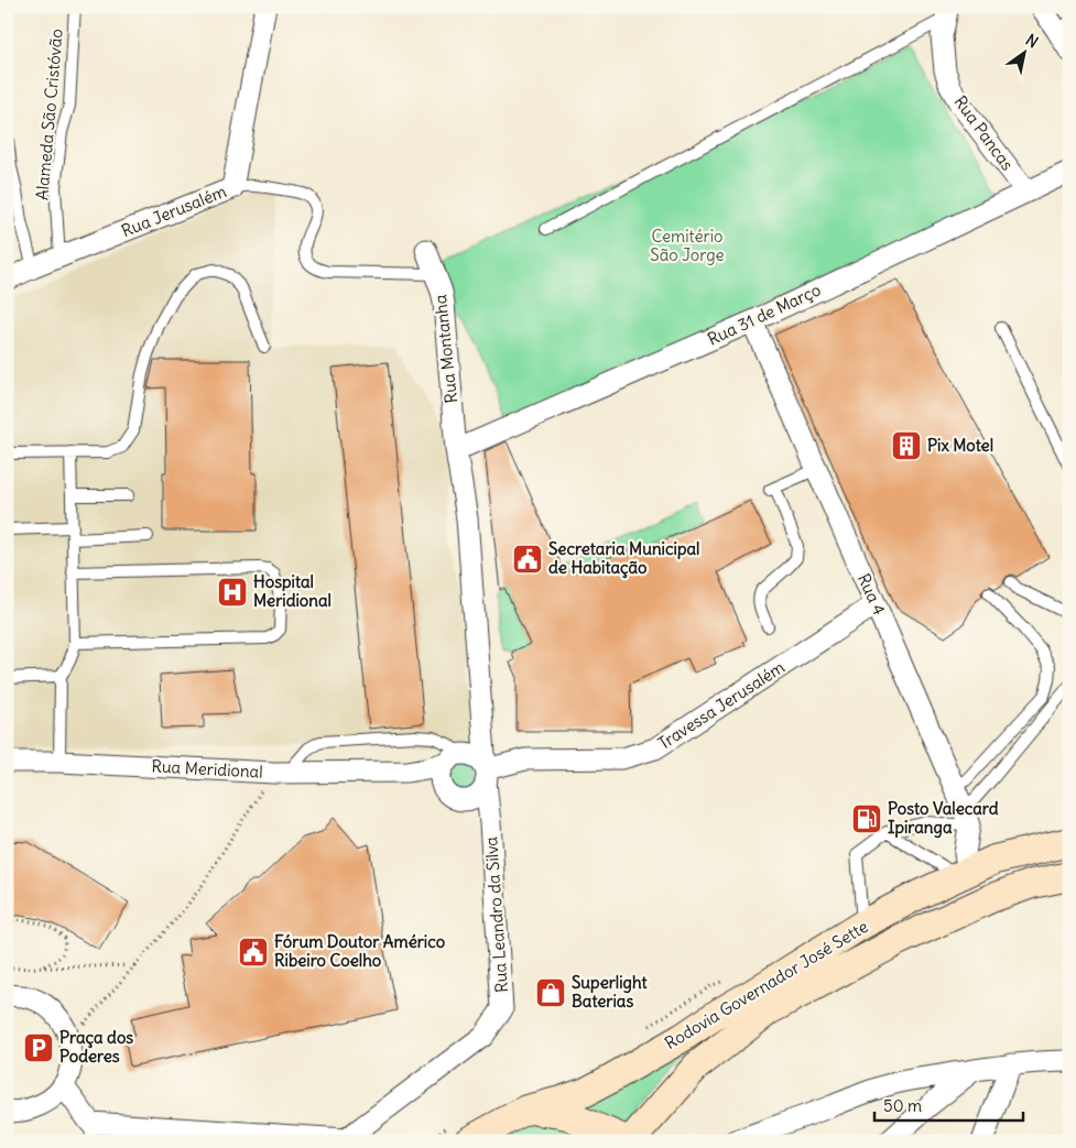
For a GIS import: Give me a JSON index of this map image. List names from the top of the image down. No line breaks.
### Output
{"streets":{"main road":["Rodovia Governador José Sette"],"street":["Rua Pancas","Rua Jerusalém","Rua 31 de Março","Rua Montanha","Rua 4","Travessa Jerusalém","Rua Meridional","Rua Leandro da Silva"],"lane":["Alameda São Cristóvão"]},"crossings":[["Alameda São Cristóvão","Rua Jerusalém"],["Rua Pancas","Rua 31 de Março"],["Rua 31 de Março","Rua Montanha"],["Rua 31 de Março","Rua 4"],["Rua 31 de Março","Rua Leandro da Silva"],["Rua Montanha","Rua Leandro da Silva"],["Rua 4","Travessa Jerusalém"],["Travessa Jerusalém","Rua Leandro da Silva"]],"parks":["Cemitério São Jorge"],"places":{"building":["Pix Motel"],"public building":["Secretaria Municipal de Habitação","Fórum Doutor Américo Ribeiro Coelho"],"hospital":["Hospital Meridional"],"fuel station":["Posto Valecard Ipiranga"],"shop":["Superlight Baterias"],"parking":["Praça dos Poderes"]},"scale_bar":"50 m","north":"top right"}
